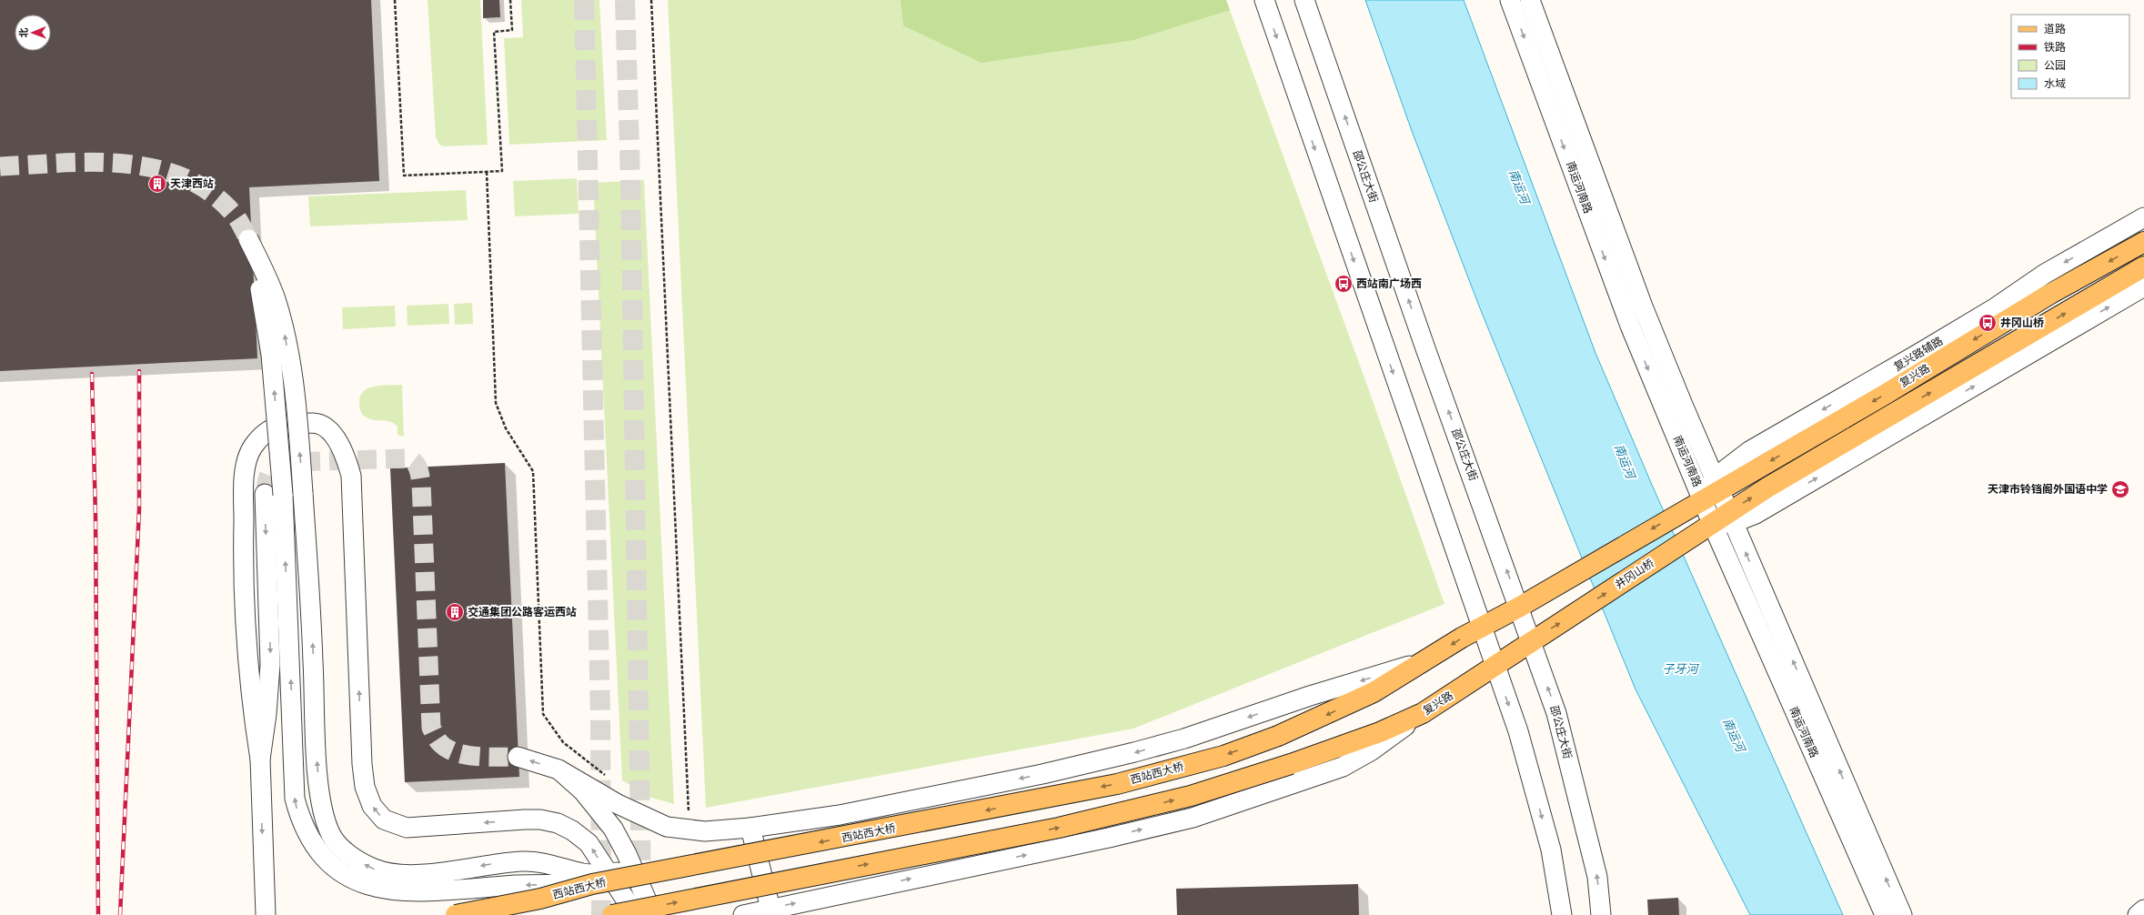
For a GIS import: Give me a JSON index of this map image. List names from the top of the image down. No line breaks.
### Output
{"streets":{"main road":["复兴路","井冈山桥","西站西大桥"],"street":["邵公庄大街","南运河南路","复兴路辅路"]},"crossings":[["邵公庄大街","复兴路"],["南运河南路","复兴路辅路"],["南运河南路","复兴路"],["南运河南路","井冈山桥"],["复兴路辅路","复兴路"],["复兴路","井冈山桥"]],"one_way":["井冈山桥","西站西大桥"],"water":["南运河","子牙河"],"places":{"building":["天津西站","交通集团公路客运西站"],"bus stop":["西站南广场西","井冈山桥"],"school or university":["天津市铃铛阁外国语中学"]},"legend":["道路","铁路","公园","水域"],"north":"left"}
